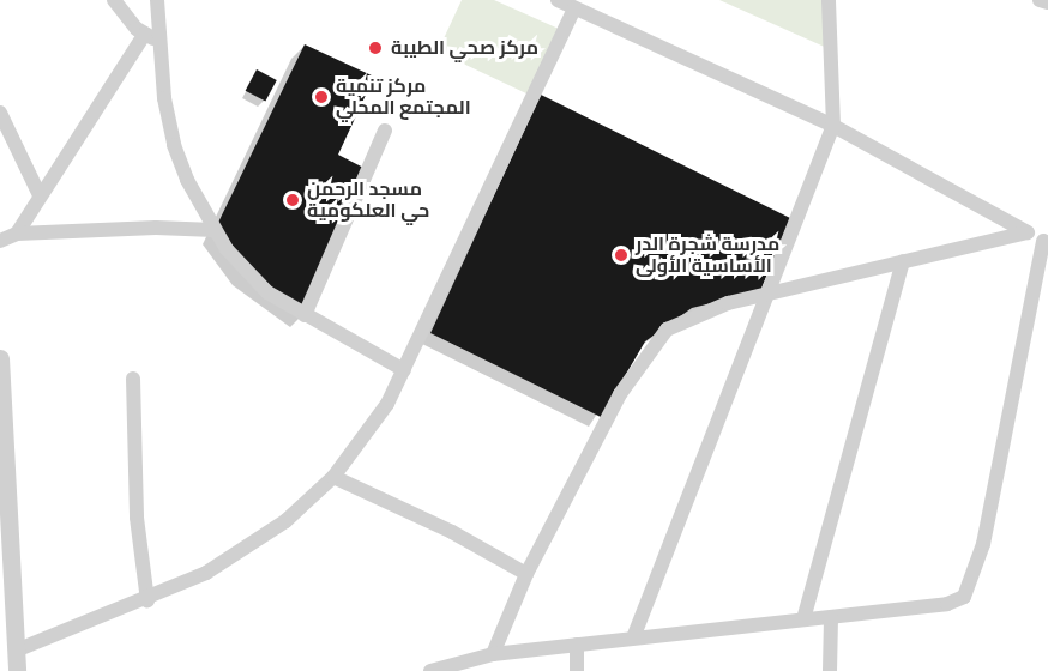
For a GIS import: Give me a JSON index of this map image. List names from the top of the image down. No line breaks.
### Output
{"places":["مركز صحي الطيبة","مركز تنمية المجتمع المحلي","مسجد الرحمن حي العلكومية","مدرسة شجرة الدر الأساسية الأولى"]}
